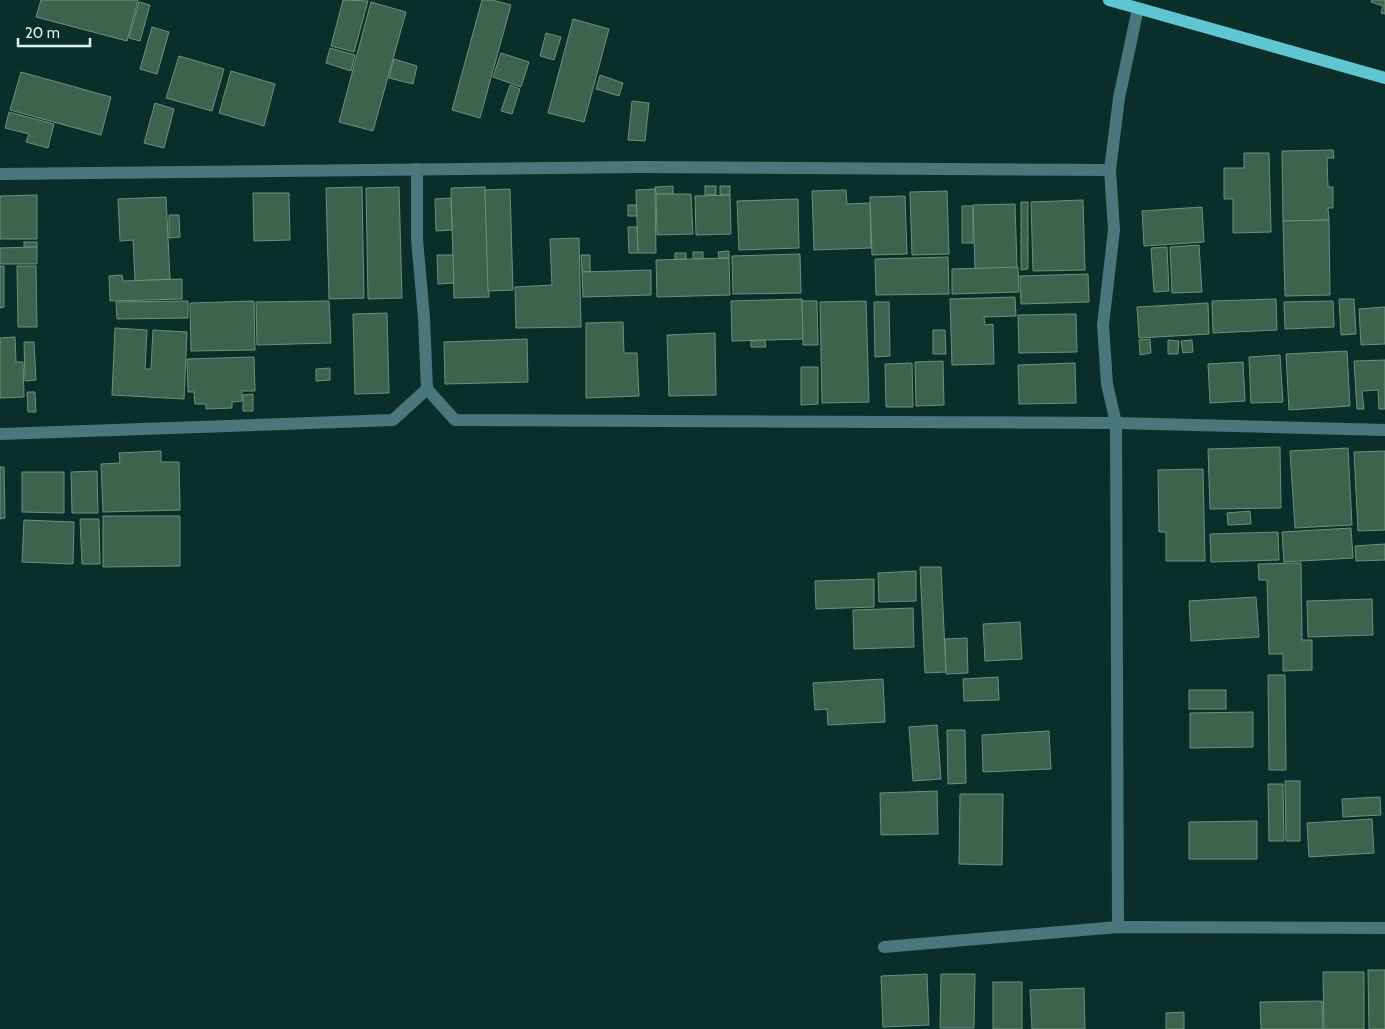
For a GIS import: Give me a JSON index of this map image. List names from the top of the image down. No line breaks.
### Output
{"scale_bar":"20 m"}
